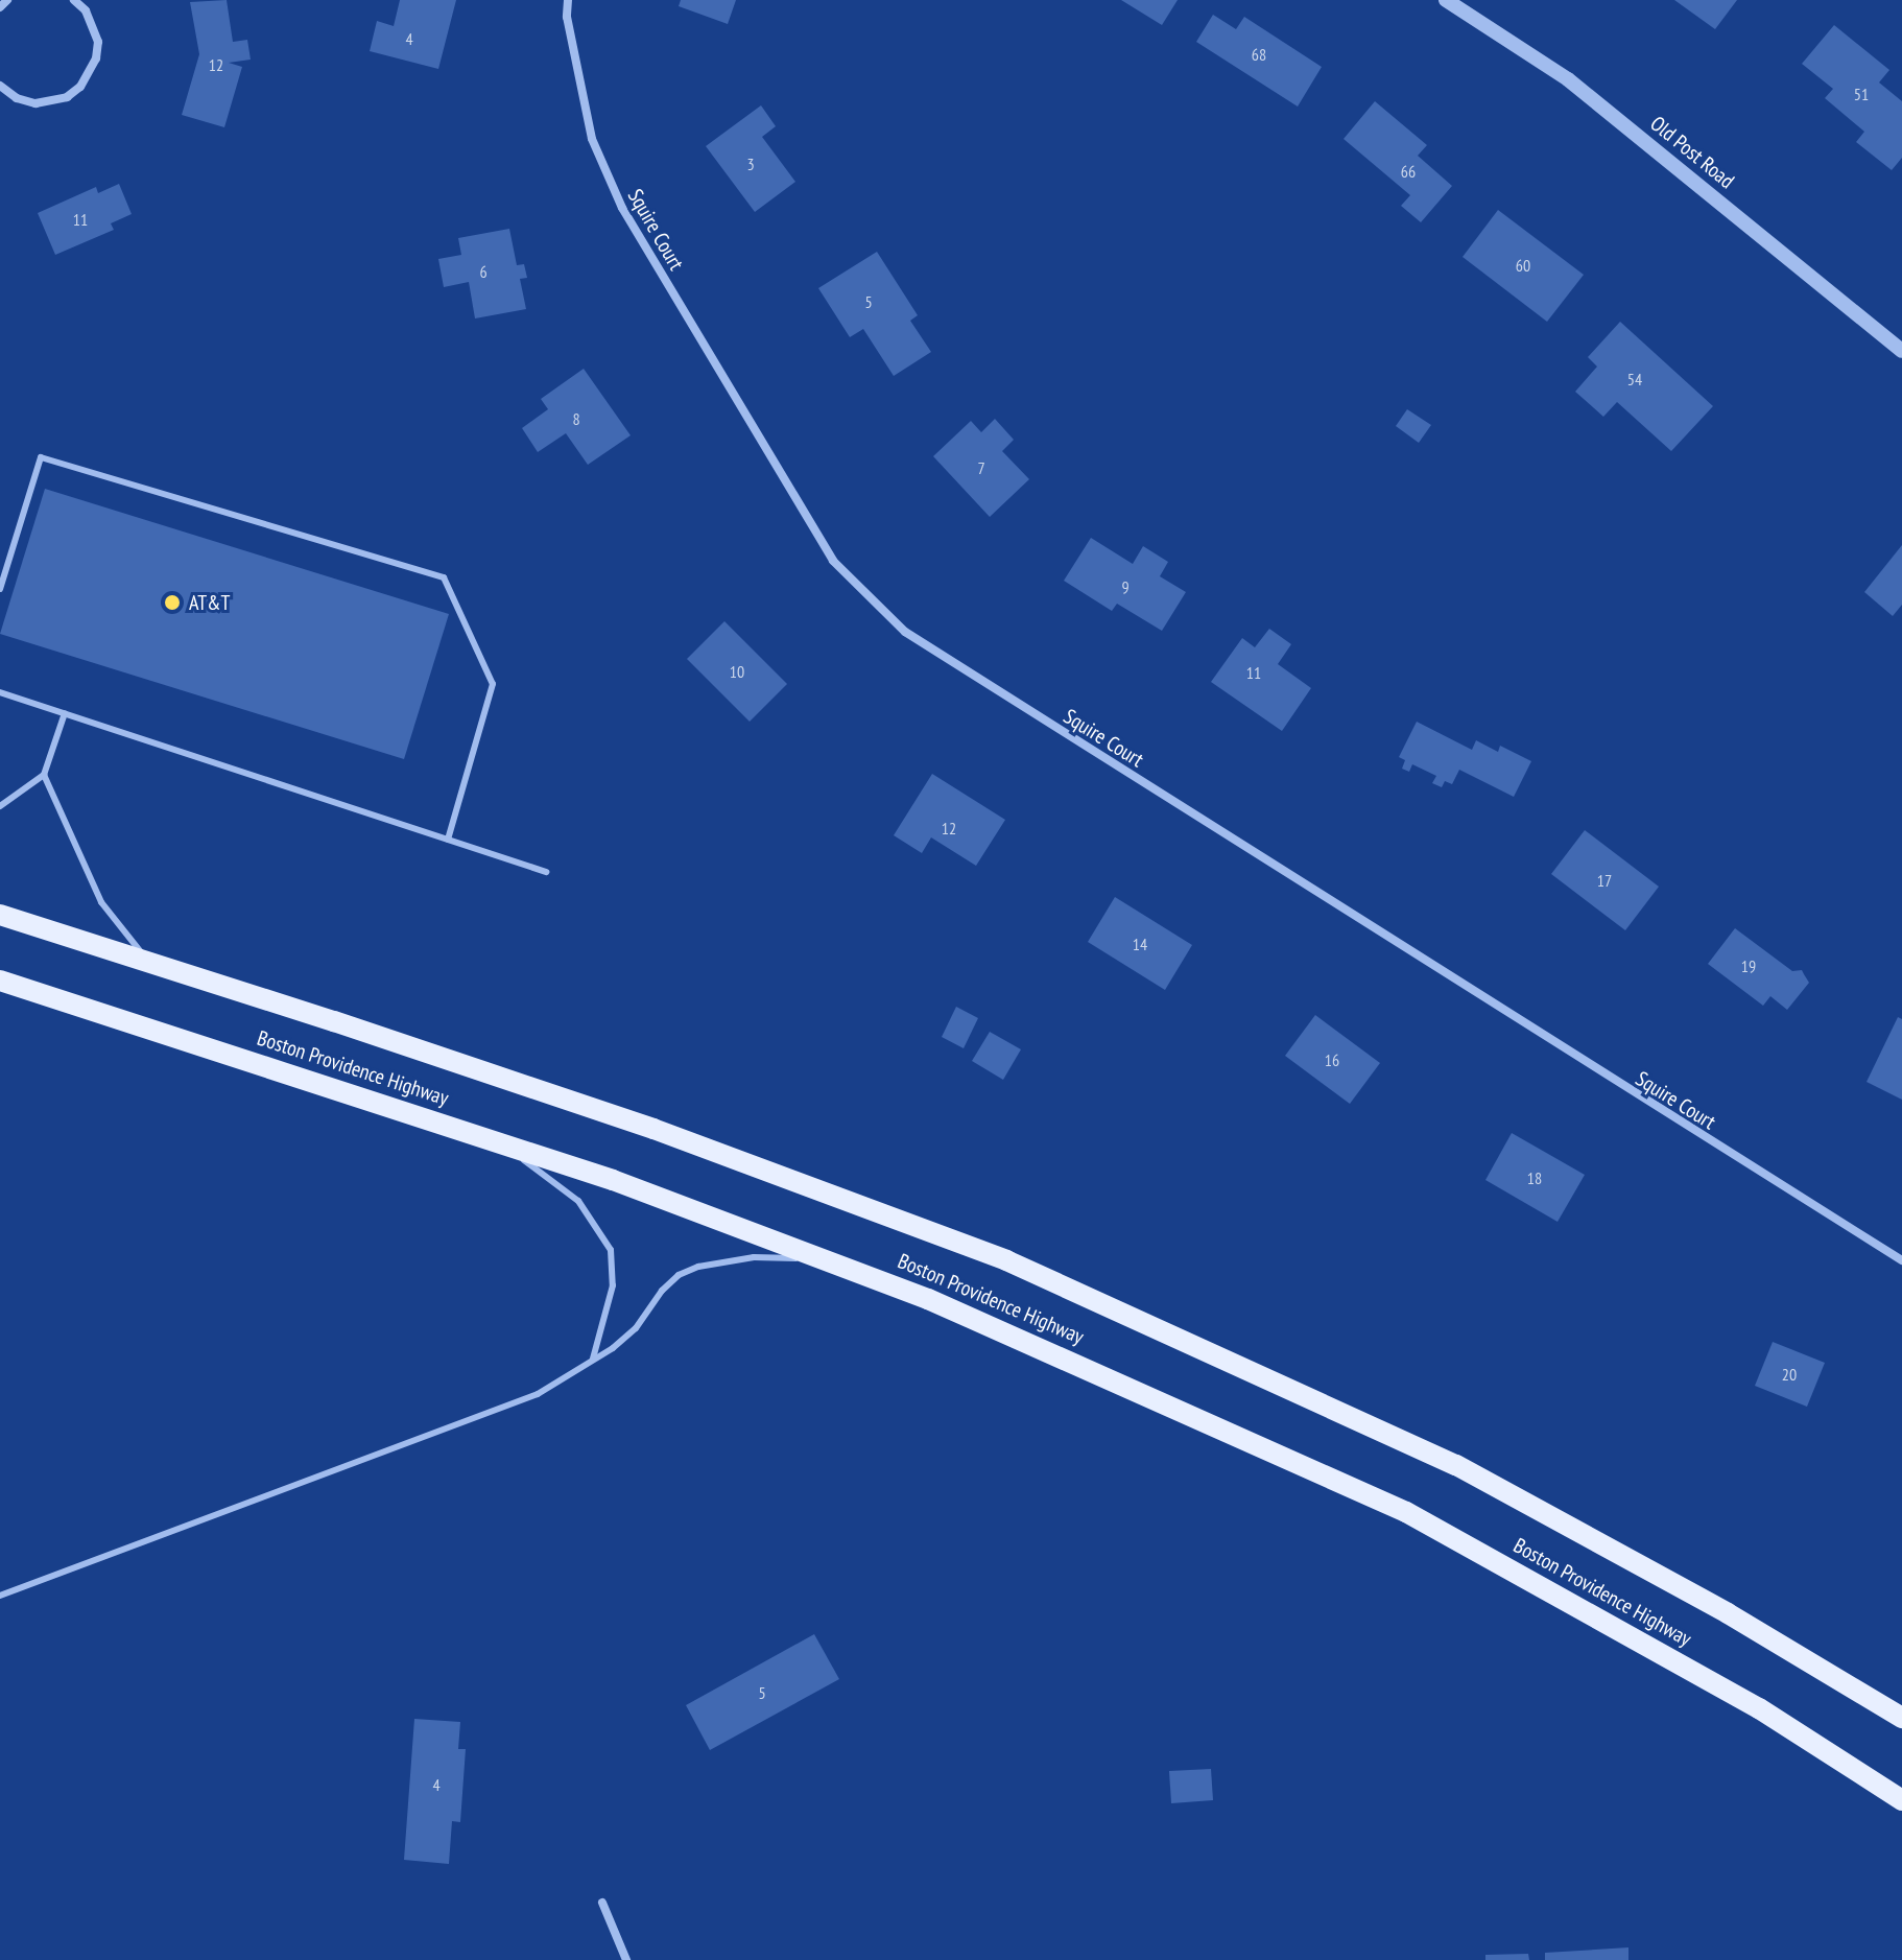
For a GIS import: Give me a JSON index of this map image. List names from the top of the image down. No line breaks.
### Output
{"streets":{"main road":["Boston Providence Highway"],"street":["Old Post Road","Squire Court"]},"places":["AT&T"],"house_numbers":["4","68","12","51","3","66","11","60","6","5","54","8","7","9","10","11","12","17","14","19","16","18","20","5","4"]}
